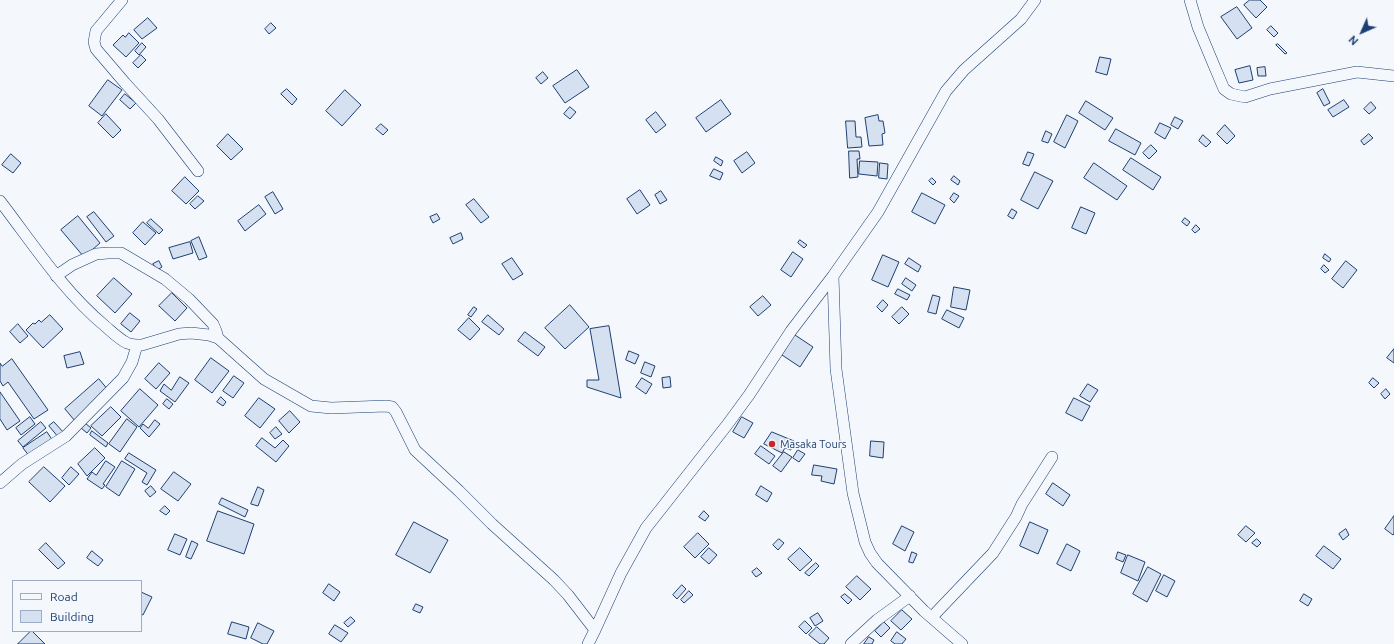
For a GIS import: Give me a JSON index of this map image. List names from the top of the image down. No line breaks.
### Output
{"places":["Masaka Tours"],"legend":["Road","Building"],"north":"bottom left"}
